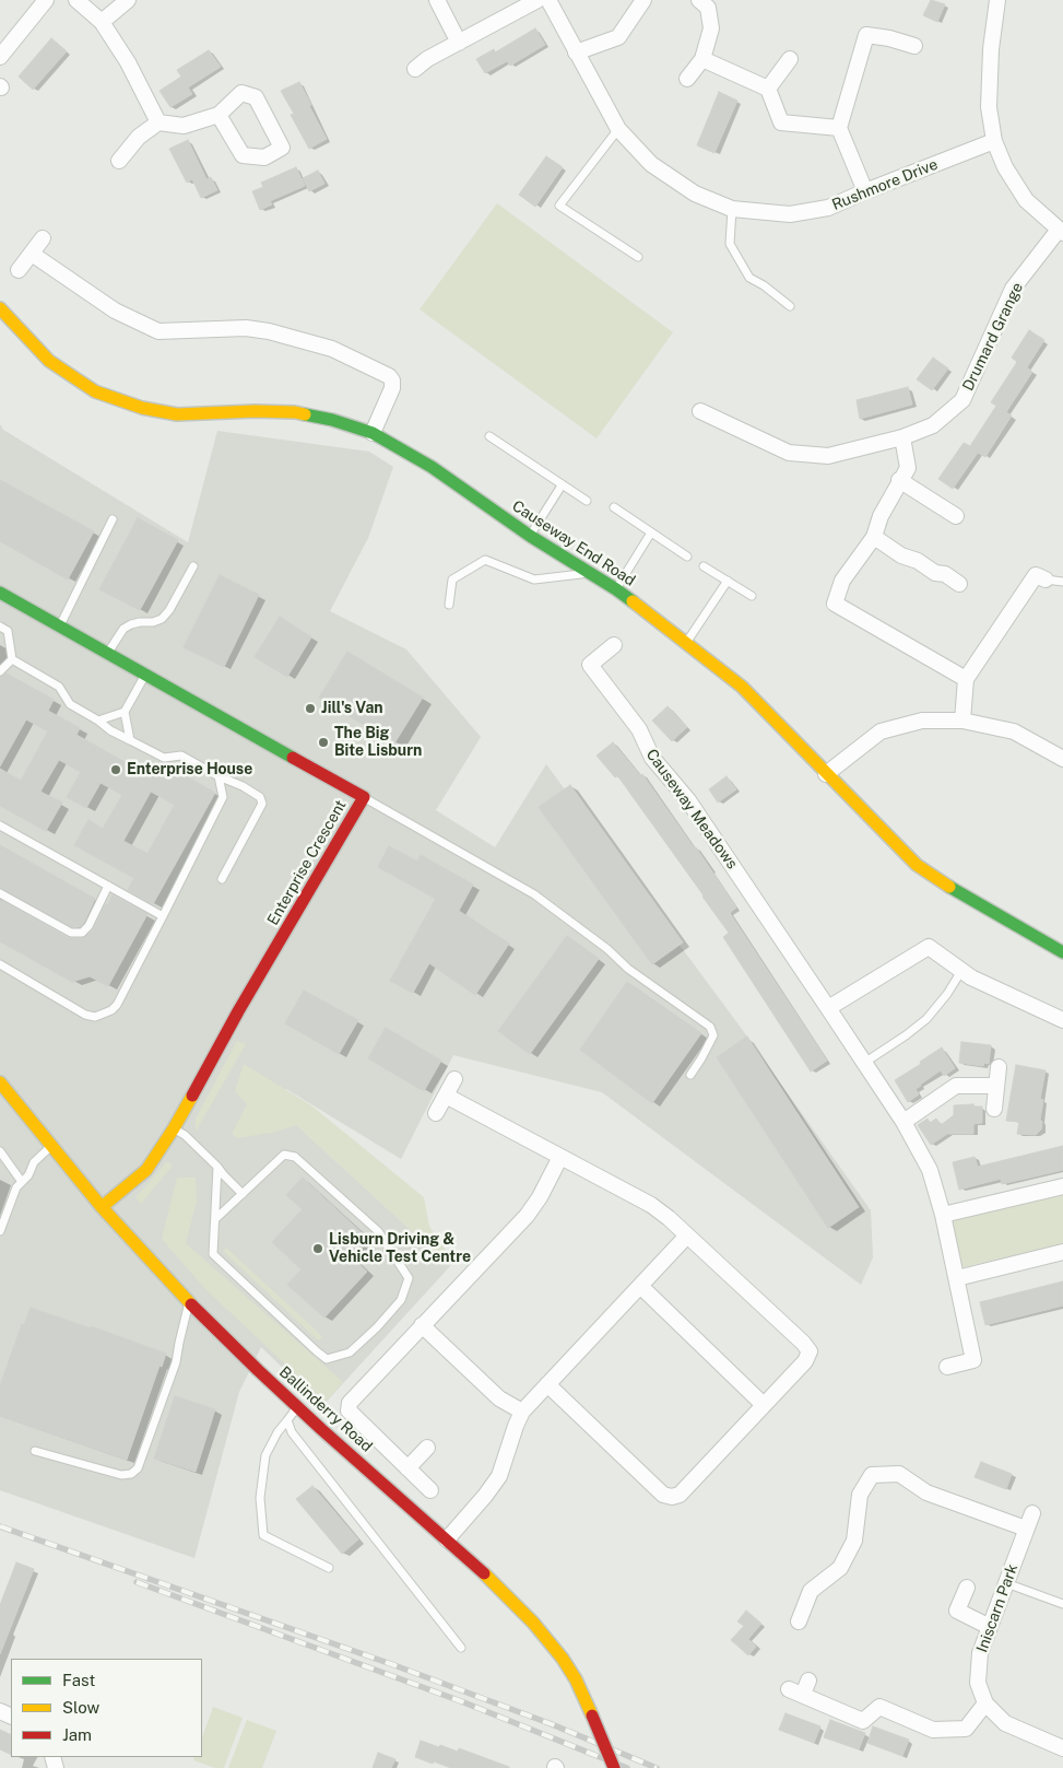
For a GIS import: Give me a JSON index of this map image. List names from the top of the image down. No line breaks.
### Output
{"streets":{"street":["Rushmore Drive","Drumard Grange","Causeway End Road","Causeway Meadows","Enterprise Crescent","Ballinderry Road","Iniscarn Park"]},"crossings":[["Enterprise Crescent","Ballinderry Road"]],"places":["Jill's Van","The Big Bite Lisburn","Enterprise House","Lisburn Driving & Vehicle Test Centre"],"legend":["Fast","Slow","Jam"]}
